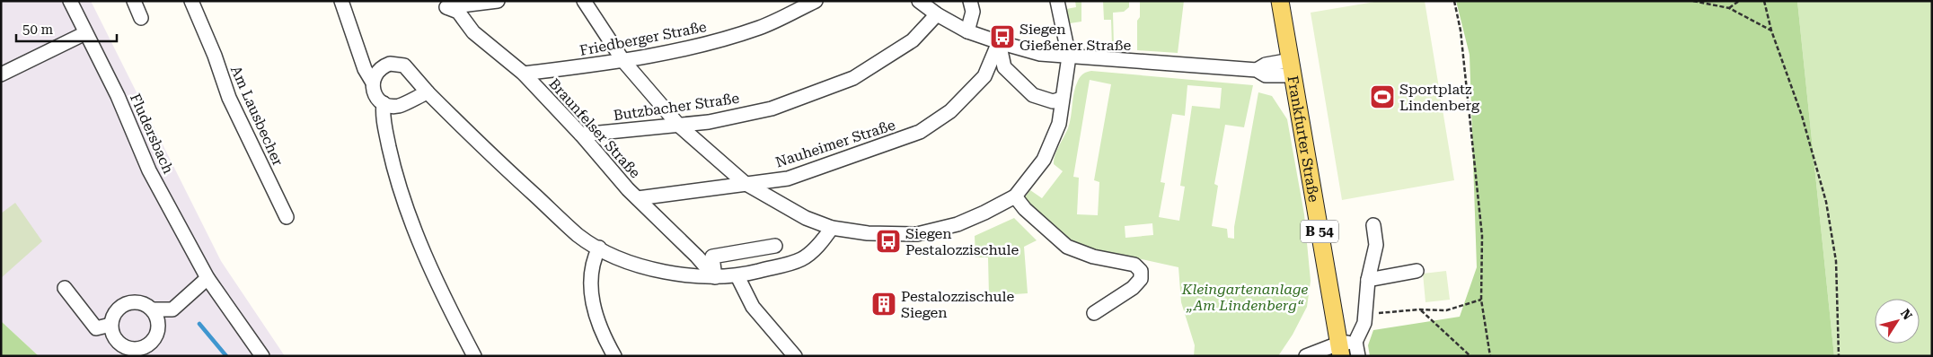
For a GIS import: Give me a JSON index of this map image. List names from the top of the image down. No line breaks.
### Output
{"streets":{"main road":["Frankfurter Straße","B 54"],"street":["Friedberger Straße","Butzbacher Straße","Am Lausbecher","Braunfelser Straße","Fludersbach","Nauheimer Straße"]},"crossings":[["Friedberger Straße","Braunfelser Straße"],["Butzbacher Straße","Braunfelser Straße"],["Braunfelser Straße","Nauheimer Straße"]],"parks":["Kleingartenanlage „Am Lindenberg“"],"places":{"bus stop":["Siegen Gießener Straße","Siegen Pestalozzischule"],"sports":["Sportplatz Lindenberg"],"building":["Pestalozzischule Siegen"]},"scale_bar":"50 m","north":"top right"}
